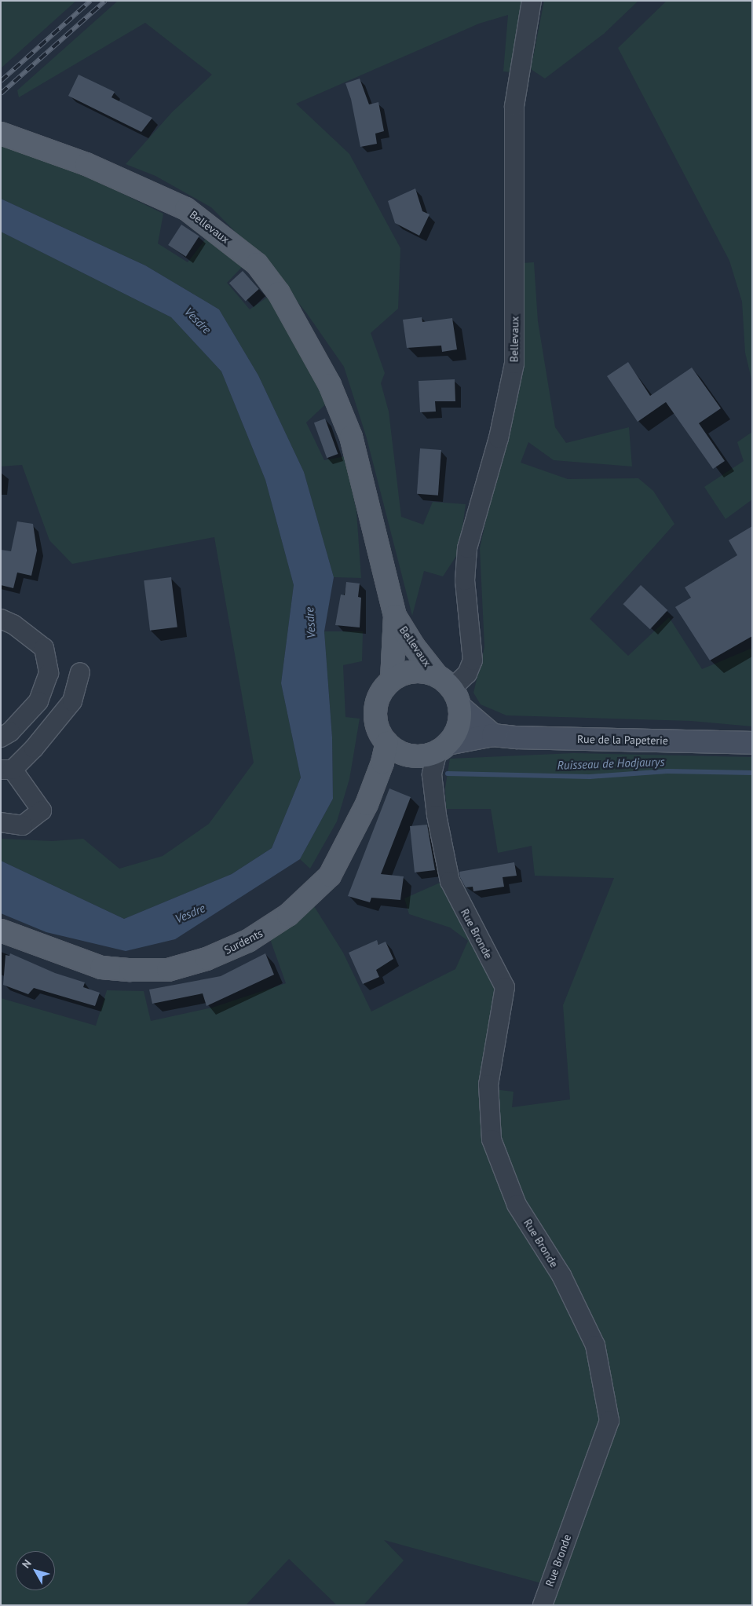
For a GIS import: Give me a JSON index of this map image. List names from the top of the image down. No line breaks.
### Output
{"streets":{"main road":["Bellevaux","Rue de la Papeterie","Surdents"],"street":["Rue Bronde"]},"crossings":[["Bellevaux","Rue de la Papeterie"],["Bellevaux","Rue Bronde"],["Bellevaux","Surdents"],["Rue de la Papeterie","Rue Bronde"],["Rue de la Papeterie","Surdents"],["Rue Bronde","Surdents"]],"water":["Vesdre","Ruisseau de Hodjaurys"],"north":"top left"}
